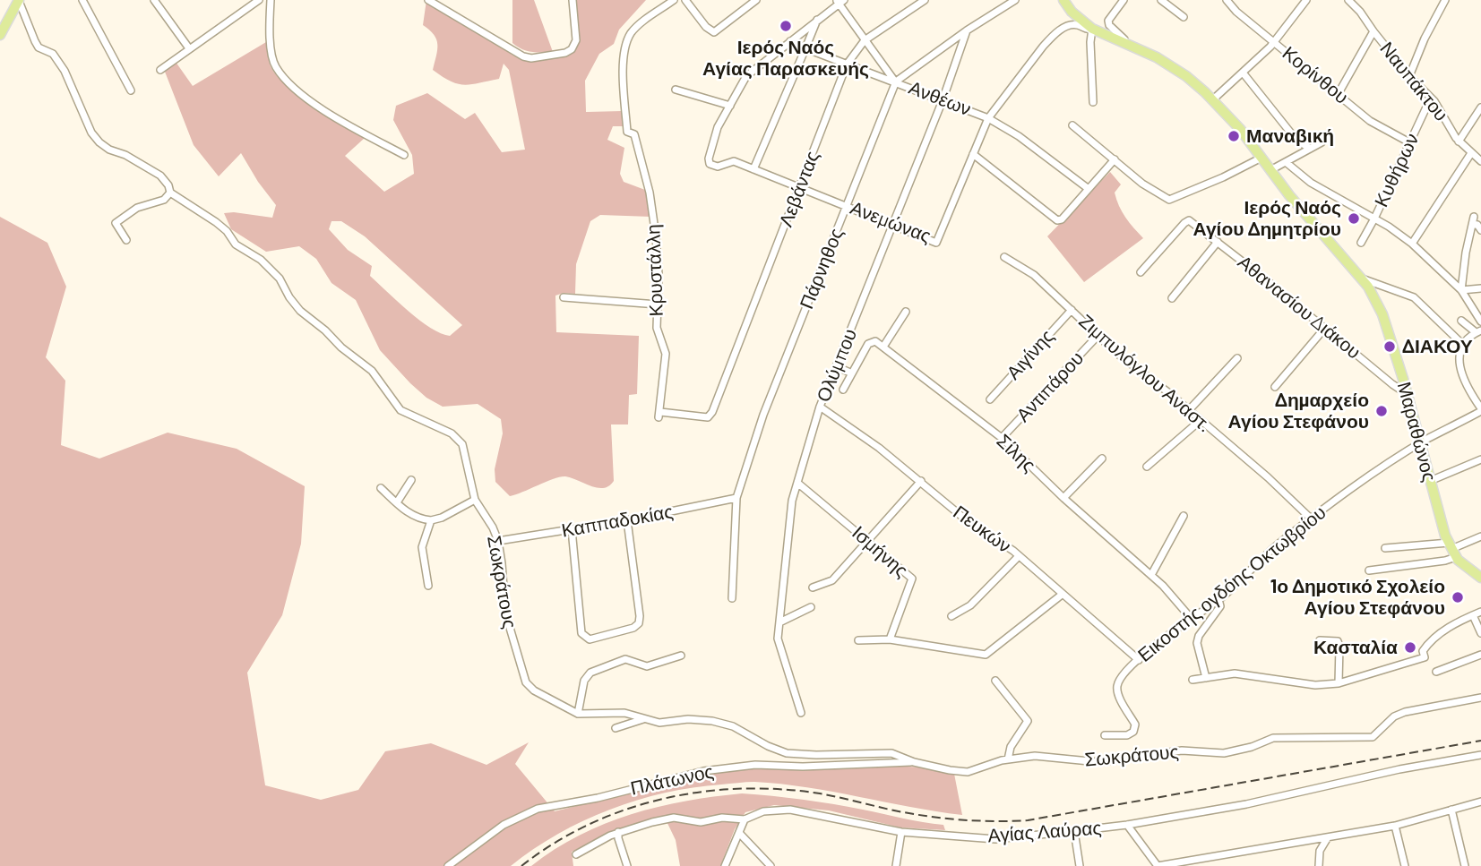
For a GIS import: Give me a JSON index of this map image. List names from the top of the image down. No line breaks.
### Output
{"streets":{"main road":["Μαραθώνος"],"street":["Κορίνθου","Ναυπάκτου","Ανθέων","Κυθήρων","Λεβάντας","Ανεμώνας","Πάρνηθος","Κρυστάλλη","Αθανασίου Διάκου","Αιγίνης","Ολύμπου","Ζιμπυλόγλου Αναστ.","Αντιπάρου","Σίλης","Καππαδοκίας","Πευκών","Ισμήνης","Σωκράτους","Εικοστής ογδόης Οκτωβρίου","Πλάτωνος","Αγίας Λαύρας"]},"crossings":[["Κορίνθου","Κυθήρων"],["Ναυπάκτου","Κυθήρων"],["Ανθέων","Λεβάντας"],["Ανθέων","Ανεμώνας"],["Ανθέων","Πάρνηθος"],["Ανθέων","Ολύμπου"],["Λεβάντας","Ανεμώνας"],["Λεβάντας","Κρυστάλλη"],["Ανεμώνας","Πάρνηθος"],["Ανεμώνας","Ολύμπου"],["Ανεμώνας","Μαραθώνος"],["Πάρνηθος","Καππαδοκίας"],["Αθανασίου Διάκου","Μαραθώνος"],["Αιγίνης","Ζιμπυλόγλου Αναστ."],["Ολύμπου","Πευκών"],["Ολύμπου","Ισμήνης"],["Ζιμπυλόγλου Αναστ.","Αντιπάρου"],["Ζιμπυλόγλου Αναστ.","Εικοστής ογδόης Οκτωβρίου"],["Αντιπάρου","Σίλης"],["Μαραθώνος","Εικοστής ογδόης Οκτωβρίου"],["Σίλης","Εικοστής ογδόης Οκτωβρίου"],["Καππαδοκίας","Σωκράτους"],["Πευκών","Εικοστής ογδόης Οκτωβρίου"],["Σωκράτους","Πλάτωνος"]],"places":["Ιερός Ναός Αγίας Παρασκευής","Μαναβική","Ιερός Ναός Αγίου Δημητρίου","ΔΙΑΚΟΥ","Δημαρχείο Αγίου Στεφάνου","1ο Δημοτικό Σχολείο Αγίου Στεφάνου","Κασταλία"]}
